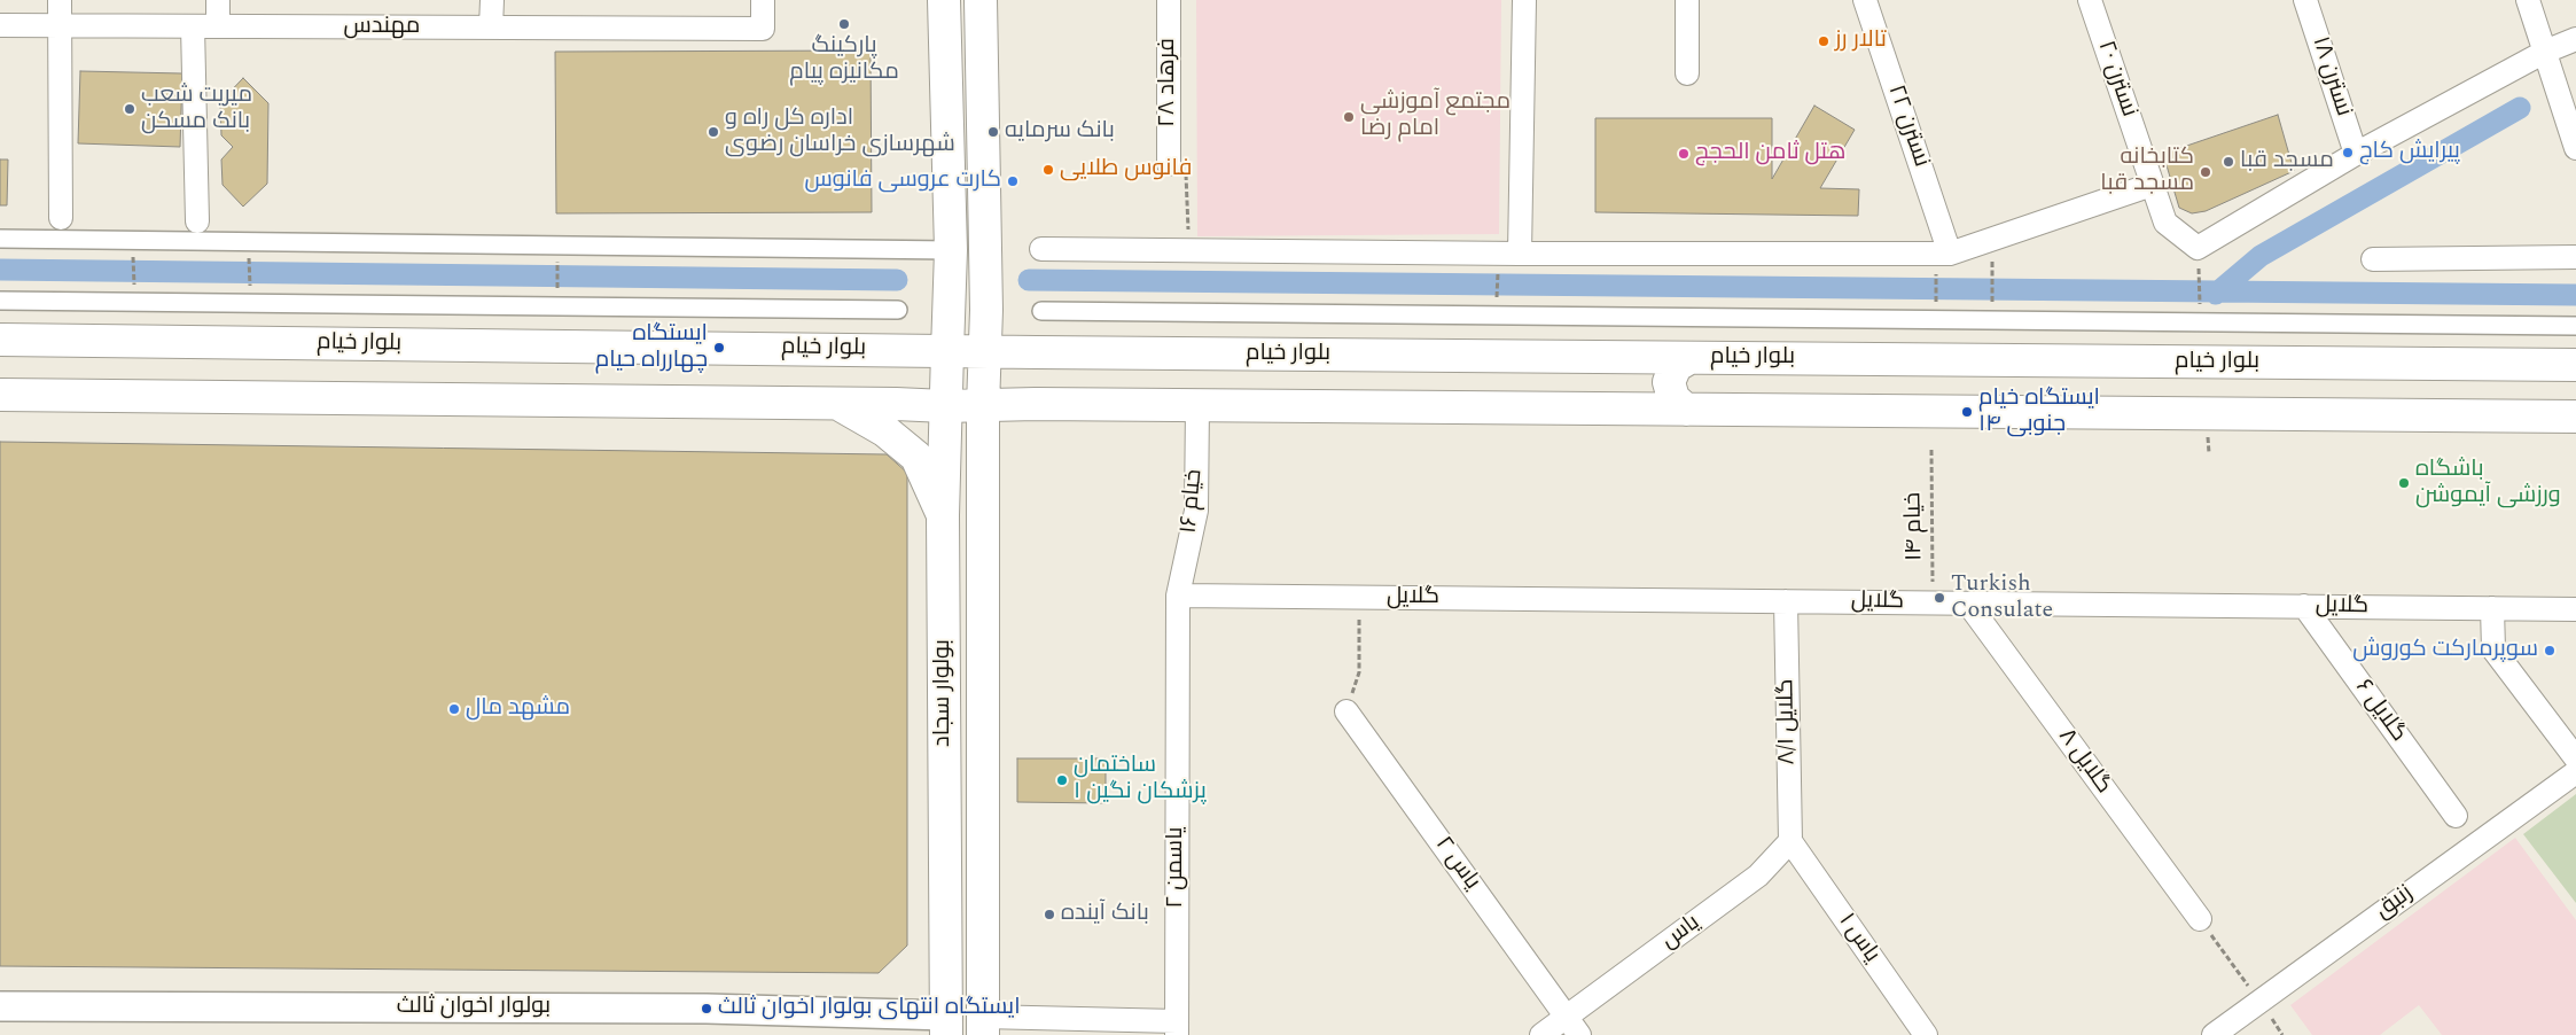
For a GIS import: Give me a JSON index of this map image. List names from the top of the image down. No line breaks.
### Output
{"streets":{"main road":["بلوار خیام","بولوار سجاد"],"street":["مهندس","نسترن ۱۸","نسترن ۲۰","فرهاد ۲۸","نسترن ۲۲","خیام ۱۶","گلایل","گلایل ۶","گلایل ۸/۱","گلایل ۸","یاس ۲","یاسمن ۲","زنبق","یاس","یاس ۱","بولوار اخوان ثالث"],"path":["خیام ۱۴"]},"crossings":[["بلوار خیام","بولوار سجاد"],["خیام ۱۶","گلایل"],["خیام ۱۶","یاسمن ۲"],["خیام ۱۴","گلایل"],["گلایل","گلایل ۶"],["گلایل","گلایل ۸/۱"],["گلایل","گلایل ۸"],["گلایل","یاسمن ۲"],["بولوار سجاد","بولوار اخوان ثالث"],["گلایل ۸/۱","یاس"],["گلایل ۸/۱","یاس ۱"],["یاس ۲","یاس"],["یاس","یاس ۱"]],"places":["پارکینگ مکانیزه پیام","تالار رز","میریت شعب بانک مسکن","مجتمع آموزشی امام رضا","اداره کل راه و شهرسازی خراسان رضوی","بانک سرمایه","پیرایش کاج","هتل ثامن الحجج","مسجد قبا","فانوس طلایی","کتابخانه مسجد قبا","کارت عروسی فانوس","ایستگاه چهارراه حیام","ایستگاه خیام جنوبی ۱۴","باشگاه ورزشی آیموشن","Turkish Consulate","سوپرمارکت کوروش","مشهد مال","ساختمان پزشکان نگین ۱","بانک آینده","ایستگاه انتهای بولوار اخوان ثالث"]}
